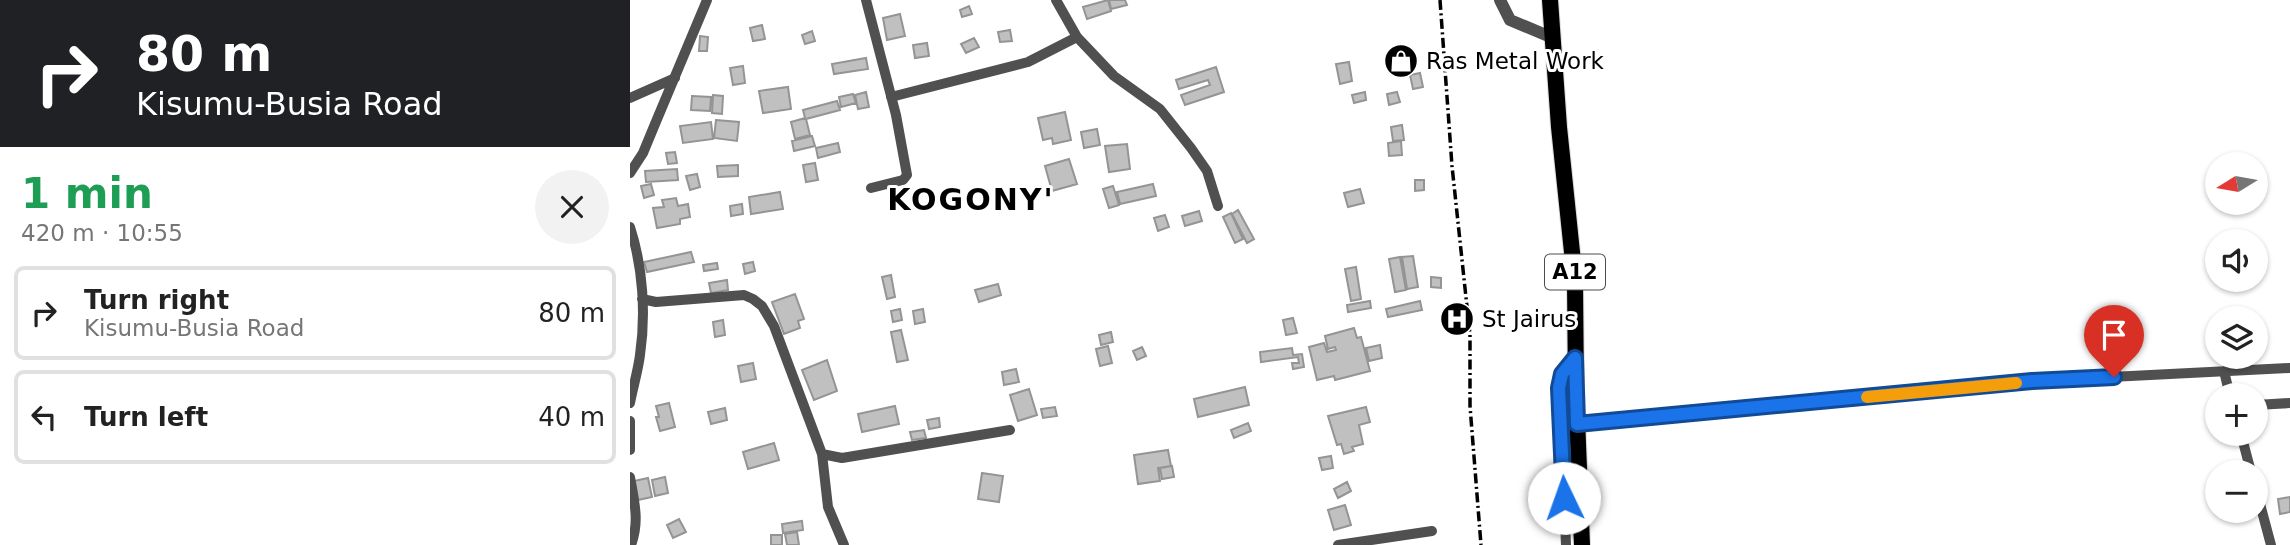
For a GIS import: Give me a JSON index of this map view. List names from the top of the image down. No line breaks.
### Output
{"streets":{"highway":["A12"]},"districts":["KOGONY'"],"places":{"shop":["Ras Metal Work"],"hospital":["St Jairus"]},"north":"left","page":{"turn":["80 m","Kisumu-Busia Road"],"heading":["1 min","420 m · 10:55"],"map_buttons":["+","−"],"list":[{"name":"Turn right","note":"Kisumu-Busia Road","value":"80 m"},{"name":"Turn left","value":"40 m"}]}}
